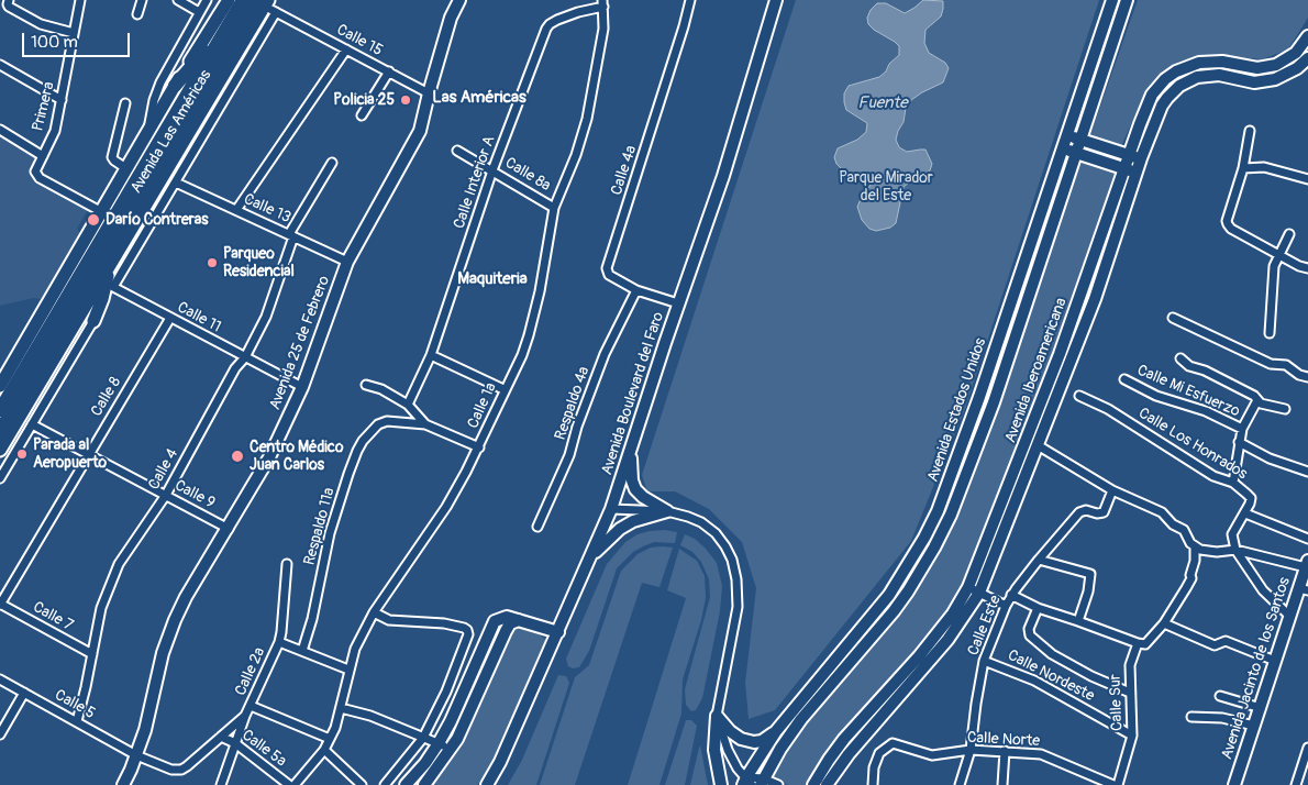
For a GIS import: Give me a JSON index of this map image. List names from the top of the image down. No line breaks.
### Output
{"streets":{"main road":["Avenida Las Américas"],"street":["Calle 15","Primera","Calle 4a","Calle 8a","Calle Interior A","Calle 13","Calle 11","Avenida 25 de Febrero","Avenida Iberoamericana","Calle Mi Esfuerzo","Avenida Boulevard del Faro","Calle 8","Respaldo 4a","Calle 1a","Avenida Estados Unidos","Calle Los Honrados","Calle 4","Calle 9","Respaldo 11a","Calle 7","Calle Este","Avenida Jacinto de los Santos","Calle 2a","Calle Nordeste","Calle Sur","Calle 5","Calle Norte","Calle 5a"]},"crossings":[["Calle 15","Avenida Las Américas"],["Calle 15","Avenida 25 de Febrero"],["Primera","Avenida Las Américas"],["Calle 4a","Avenida Boulevard del Faro"],["Calle 4a","Respaldo 4a"],["Calle 8a","Calle Interior A"],["Calle 8a","Calle 1a"],["Calle Interior A","Calle 1a"],["Calle 13","Avenida 25 de Febrero"],["Calle 13","Calle 4"],["Calle 11","Avenida 25 de Febrero"],["Calle 11","Calle 8"],["Calle 11","Calle 4"],["Avenida 25 de Febrero","Calle 9"],["Avenida 25 de Febrero","Calle 5"],["Avenida 25 de Febrero","Calle 5a"],["Calle 8","Calle 9"],["Calle 8","Calle 7"],["Calle 1a","Respaldo 11a"],["Calle 4","Calle 9"],["Calle 4","Calle 7"],["Calle 4","Calle 5"],["Calle Este","Calle Nordeste"],["Calle Este","Calle Norte"],["Calle 2a","Calle 5a"],["Calle Nordeste","Calle Sur"],["Calle 5","Calle 5a"]],"districts":["Las Américas","Maquiteria"],"water":["Fuente"],"parks":["Parque Mirador del Este"],"places":["Policia 25","Darío Contreras","Parqueo Residencial","Parada al Aeropuerto","Centro Médico Juan Carlos"],"scale_bar":"100 m"}
